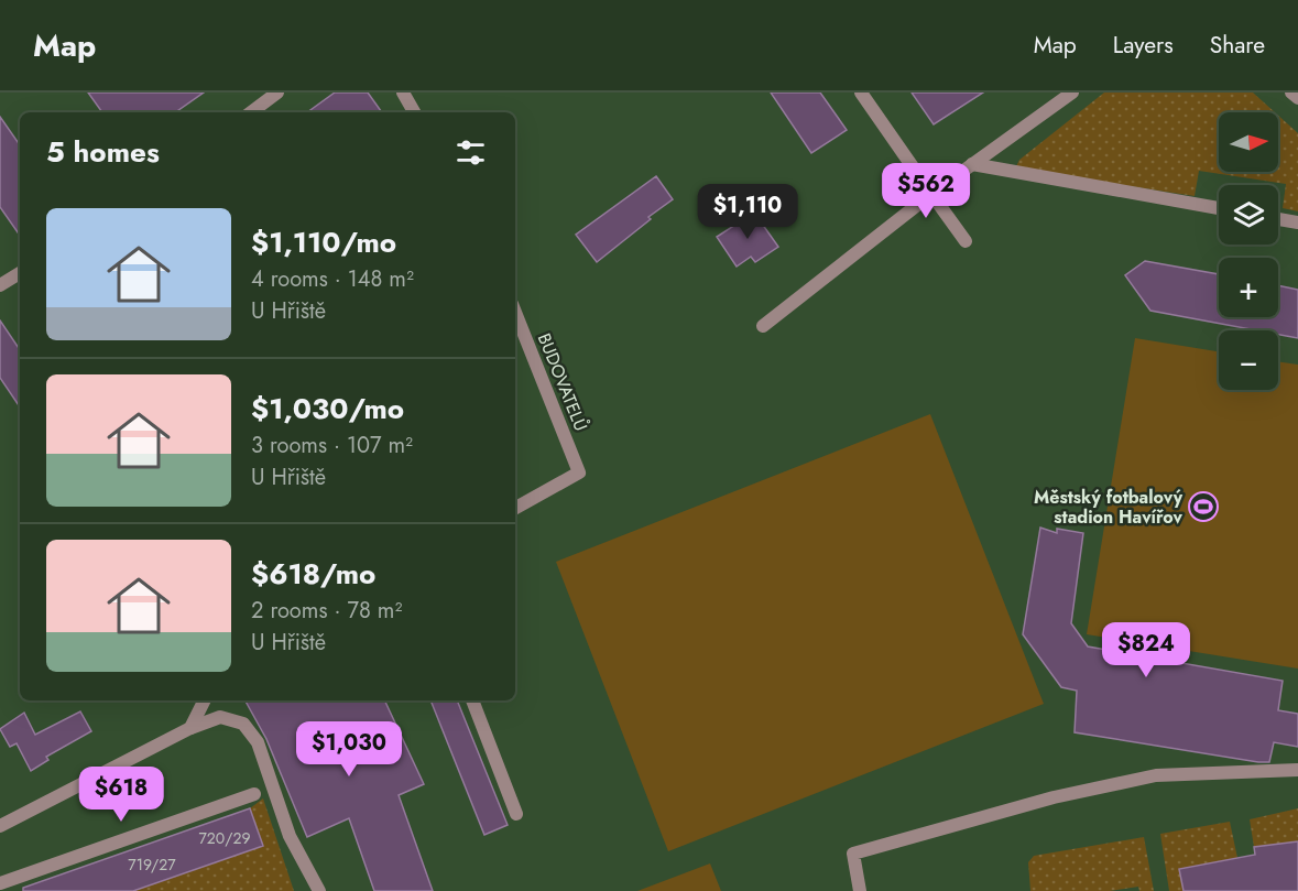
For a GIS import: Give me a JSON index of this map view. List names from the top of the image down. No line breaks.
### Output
{"streets":{"street":["BUDOVATELŮ"]},"places":{"sports":["Městský fotbalový stadion Havířov"]},"house_numbers":["720/29","719/27"],"north":"right","page":{"header":"Map","nav":["Map","Layers","Share"],"map_buttons":["+","−"],"heading":"5 homes","price":["$562","$1,110","$824","$1,030","$618"],"list":[{"name":"$1,110/mo","note":"4 rooms · 148 m² · U Hřiště"},{"name":"$1,030/mo","note":"3 rooms · 107 m² · U Hřiště"},{"name":"$618/mo","note":"2 rooms · 78 m² · U Hřiště"}]}}
